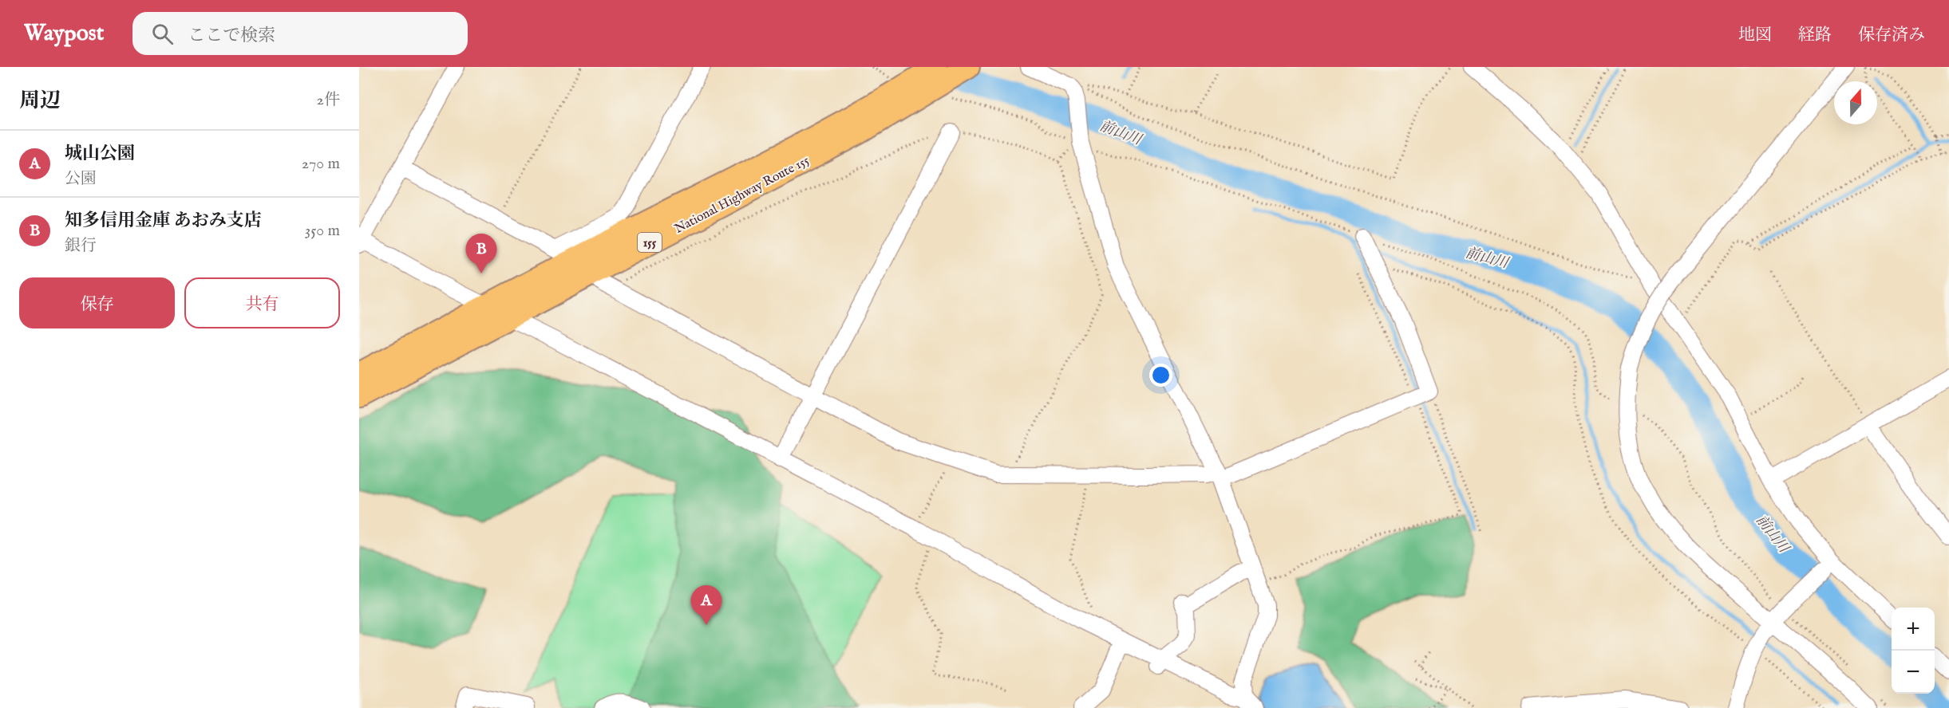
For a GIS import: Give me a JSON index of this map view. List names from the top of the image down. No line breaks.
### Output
{"streets":{"highway":["National Highway Route 155","155"]},"water":["前山川"],"north":"top","page":{"header":"Waypost","search":"ここで検索","nav":["地図","経路","保存済み"],"heading":["周辺","2件"],"list":[{"mark":"A","name":"城山公園","note":"公園","value":"270 m"},{"mark":"B","name":"知多信用金庫 あおみ支店","note":"銀行","value":"350 m"}],"pins":["B","A"],"buttons":["保存","共有"],"map_buttons":["+","−"]}}
